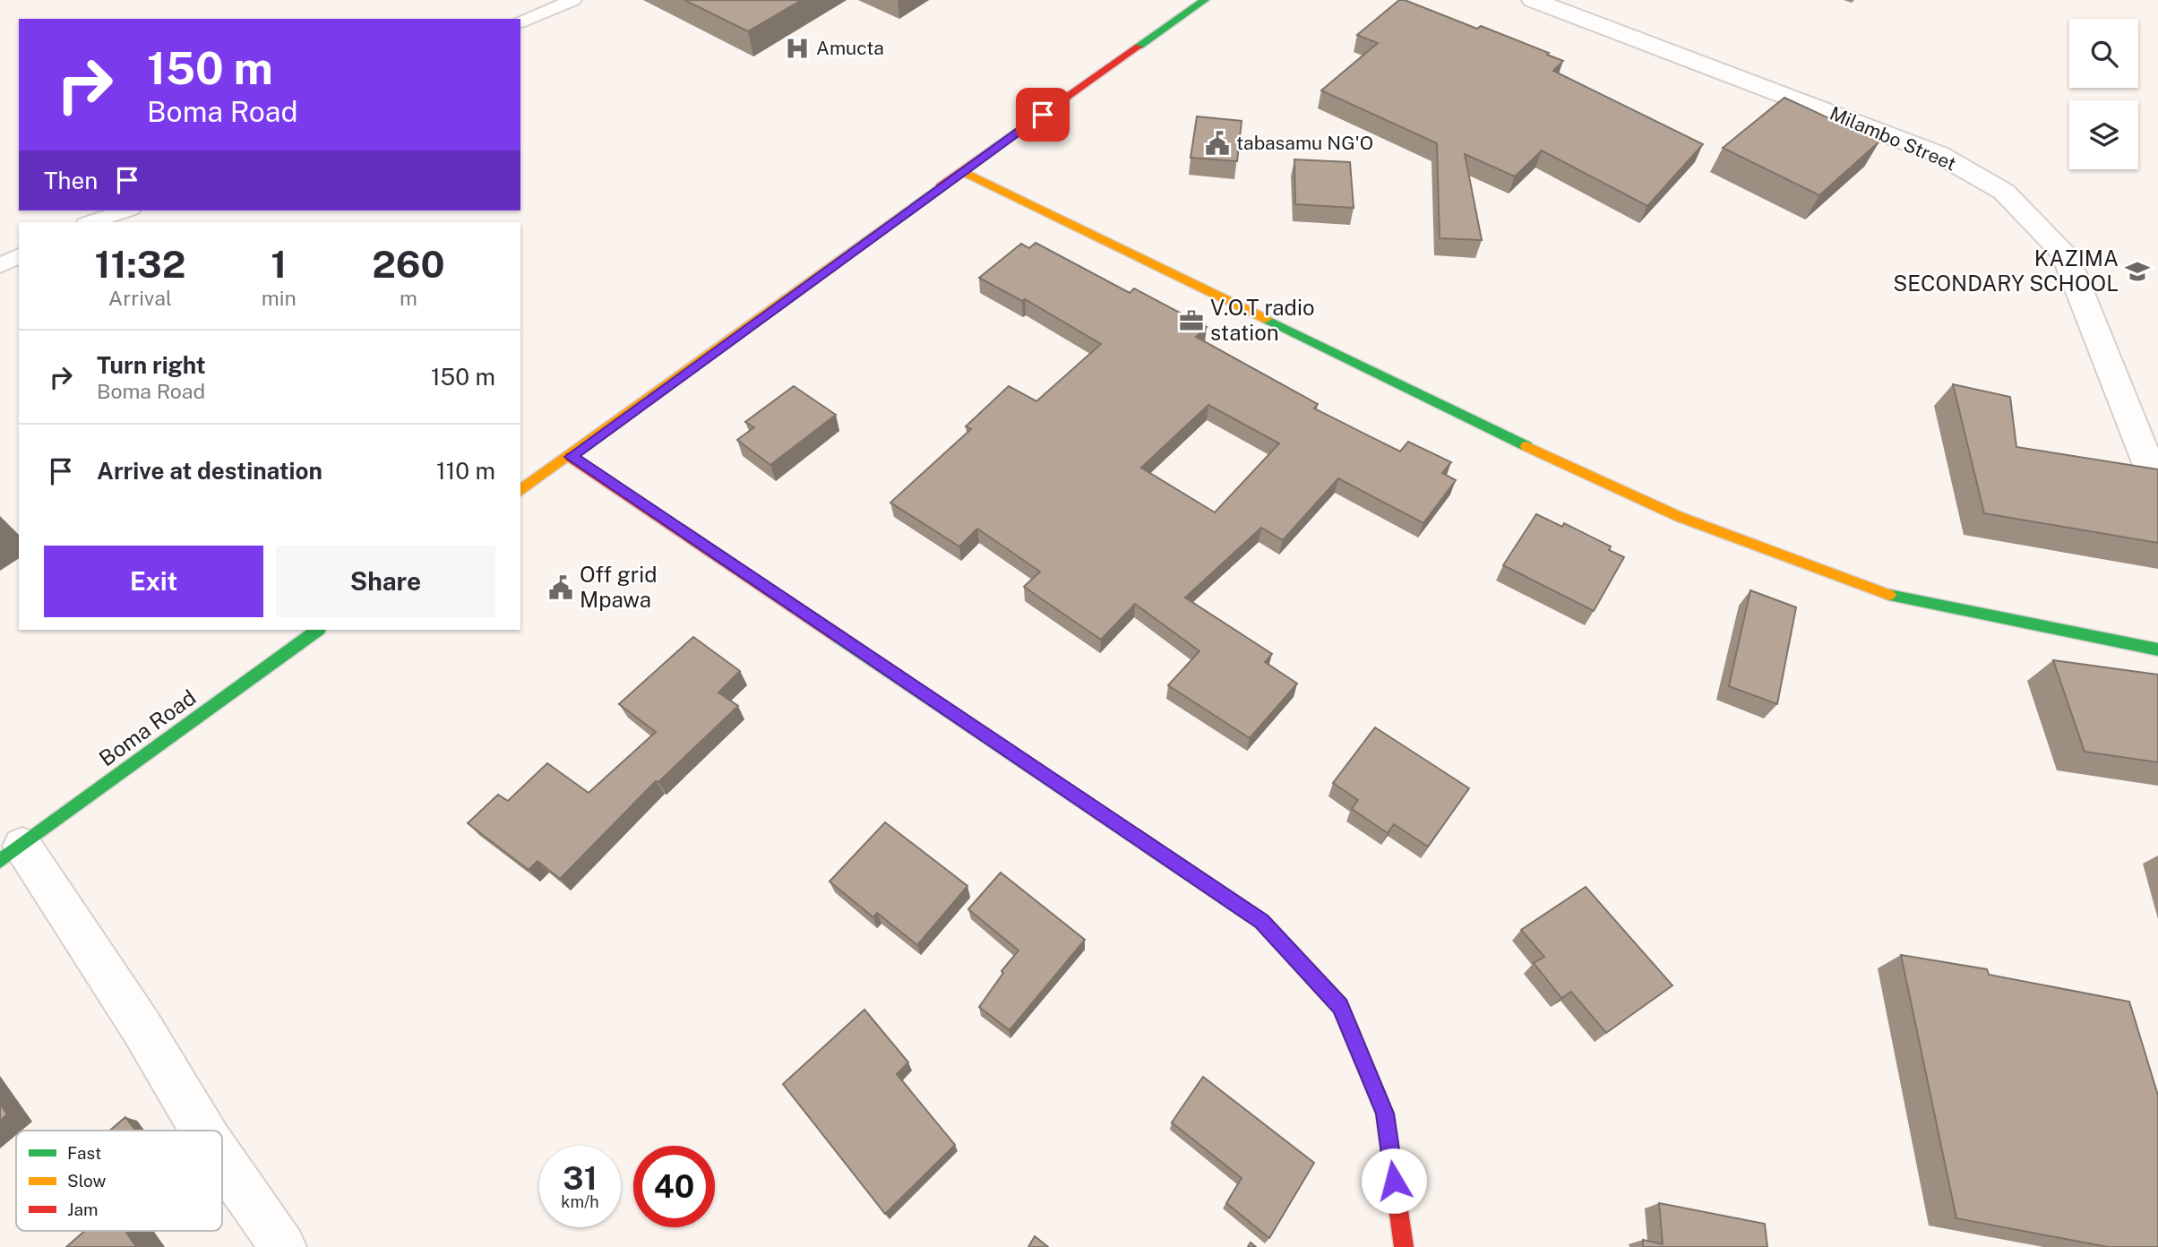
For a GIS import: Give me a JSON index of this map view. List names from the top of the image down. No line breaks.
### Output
{"streets":{"street":["Milambo Street","Boma Road"]},"places":{"hospital":["Amucta"],"public building":["tabasamu NG'O","Off grid Mpawa"],"school or university":["KAZIMA SECONDARY SCHOOL"],"office":["V.O.T radio station"]},"legend":["Fast","Slow","Jam"],"page":{"turn":["150 m","Boma Road"],"then":"Then","eta":["11:32","Arrival","1","min","260","m"],"list":[{"name":"Turn right","note":"Boma Road","value":"150 m"},{"name":"Arrive at destination","value":"110 m"}],"buttons":["Exit","Share"],"speed":"31 km/h","limit":"40"}}
